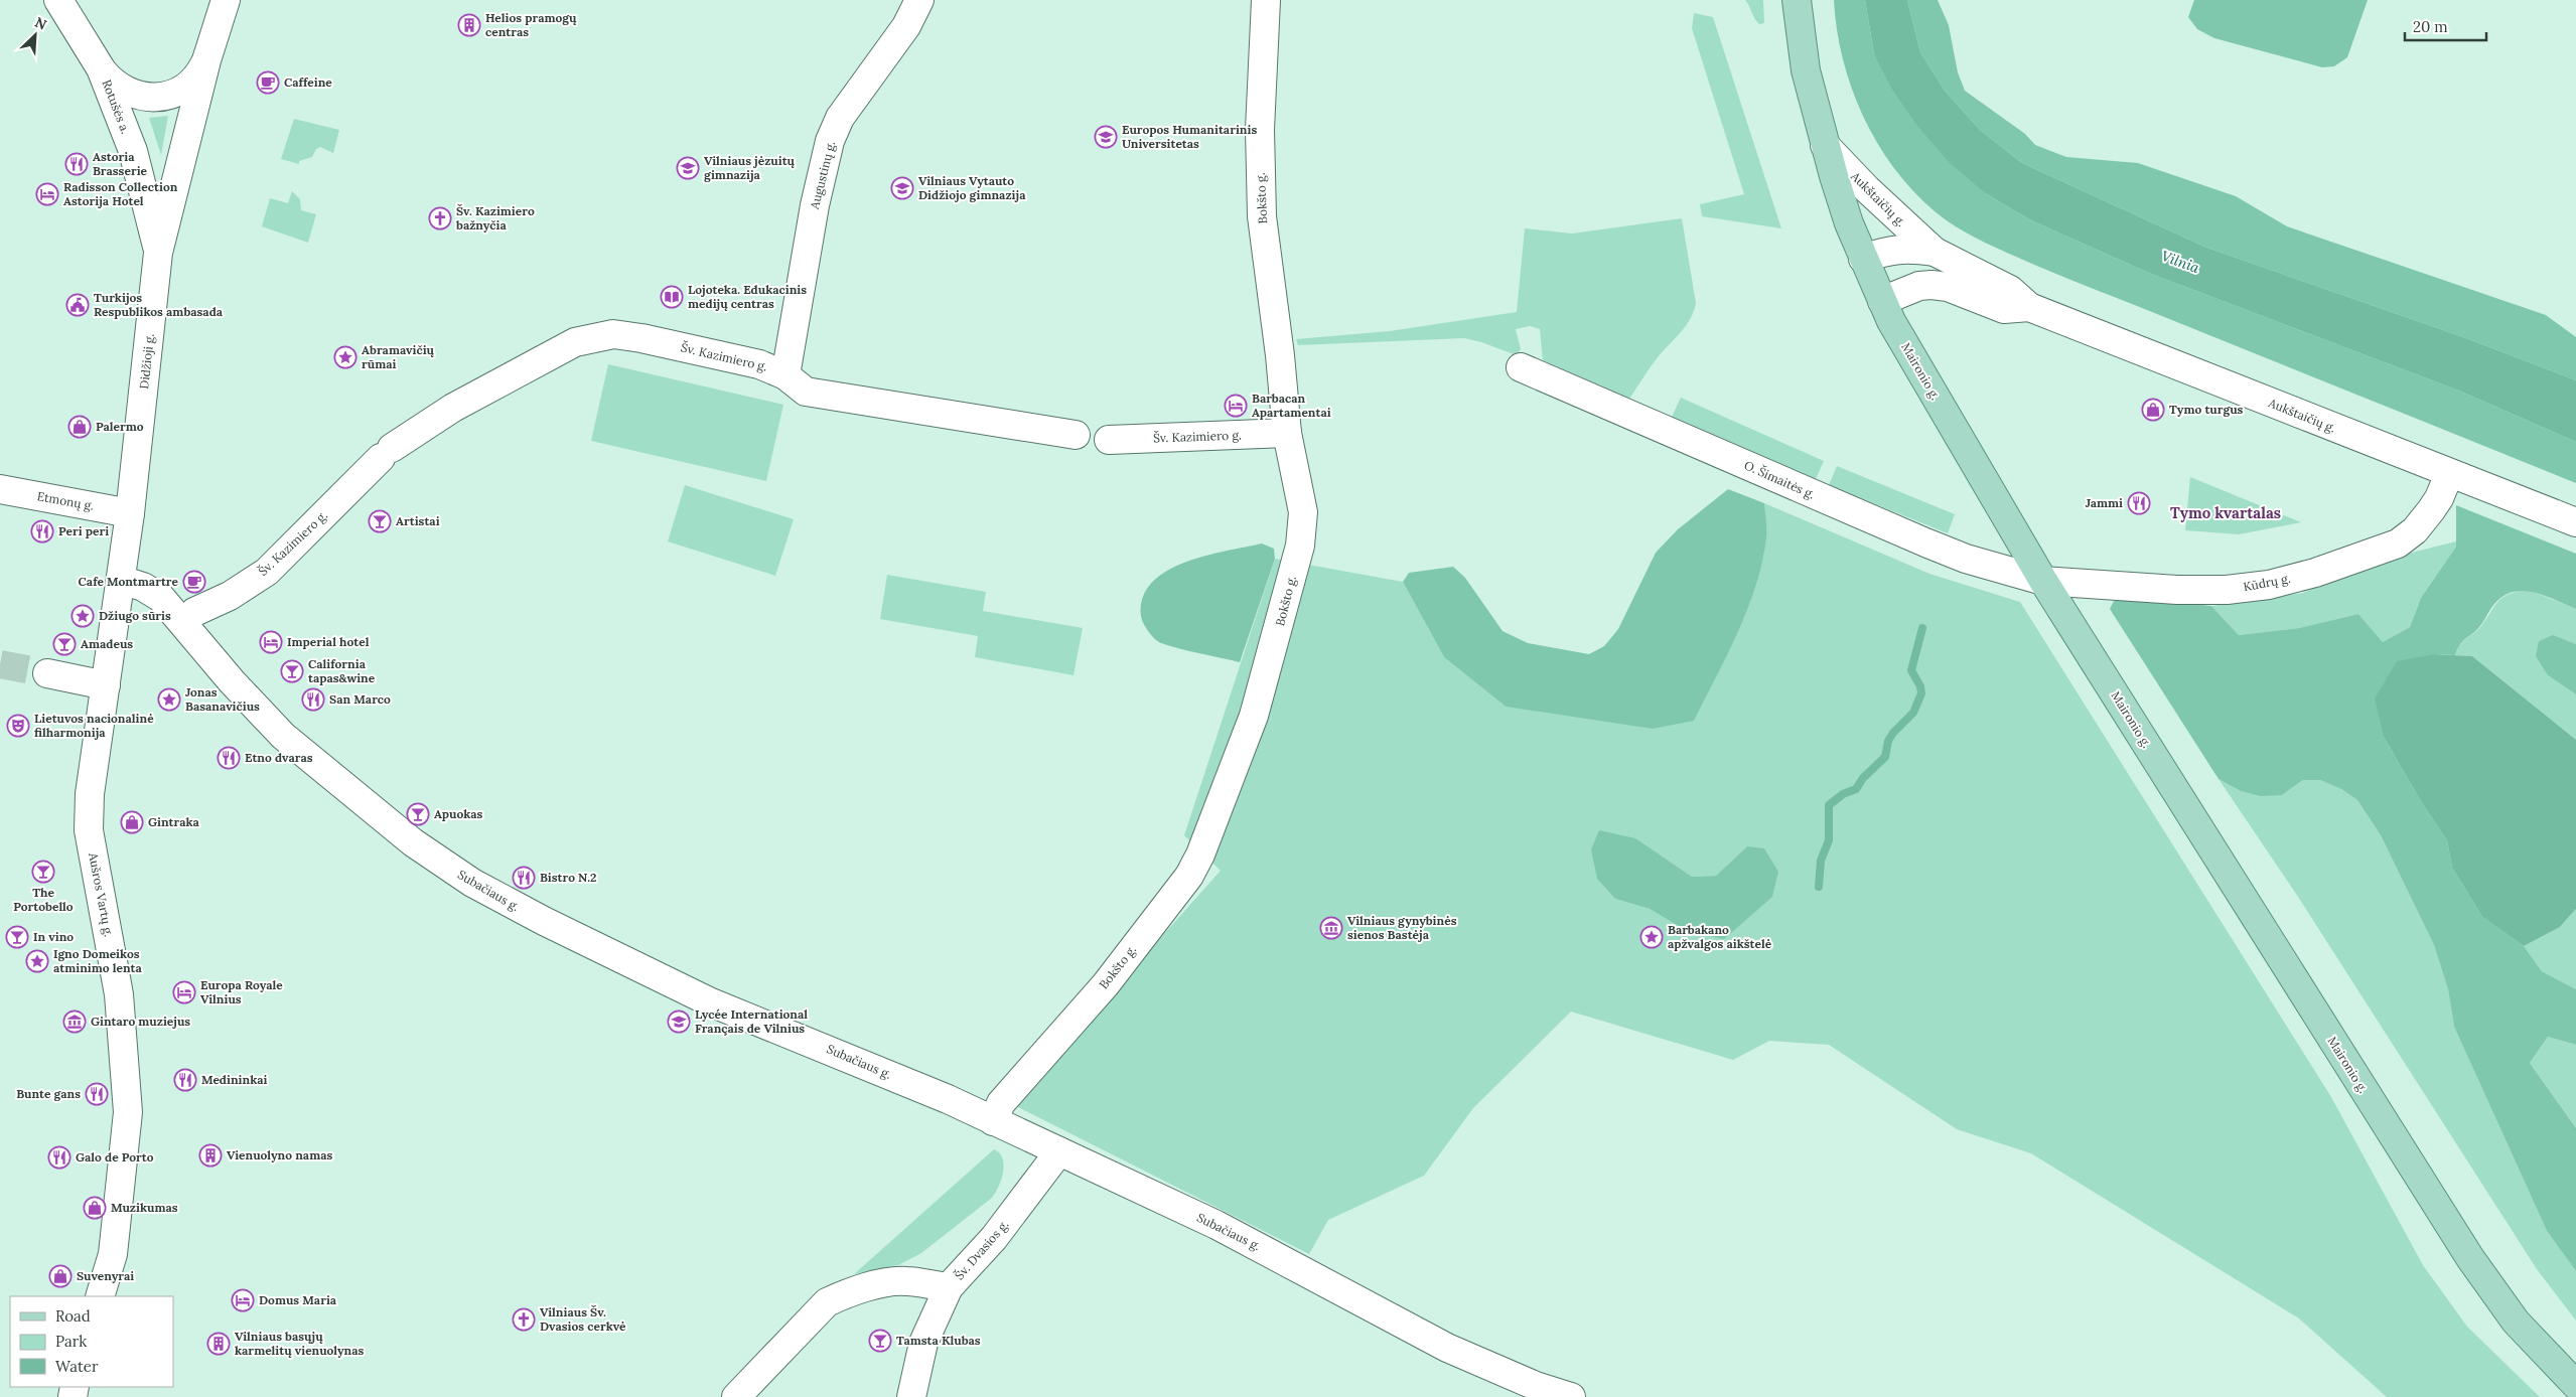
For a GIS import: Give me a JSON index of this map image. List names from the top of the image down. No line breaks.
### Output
{"streets":{"main road":["Maironio g."],"street":["Rotušės a.","Augustinų g.","Bokšto g.","Aukštaičių g.","Šv. Kazimiero g.","Didžioji g.","O. Šimaitės g.","Etmonų g.","Kūdrų g.","Subačiaus g.","Aušros Vartų g.","Šv. Dvasios g."]},"crossings":[["Rotušės a.","Didžioji g."],["Augustinų g.","Šv. Kazimiero g."],["Bokšto g.","Šv. Kazimiero g."],["Bokšto g.","Subačiaus g."],["Aukštaičių g.","Maironio g."],["Aukštaičių g.","Kūdrų g."],["Šv. Kazimiero g.","Subačiaus g."],["Didžioji g.","Etmonų g."],["Didžioji g.","Aušros Vartų g."],["Maironio g.","O. Šimaitės g."],["Maironio g.","Kūdrų g."],["O. Šimaitės g.","Kūdrų g."],["Subačiaus g.","Šv. Dvasios g."]],"districts":["Tymo kvartalas"],"water":["Vilnia"],"places":{"building":["Helios pramogų centras","Vienuolyno namas","Vilniaus basųjų karmelitų vienuolynas"],"cafe":["Caffeine","Cafe Montmartre"],"school or university":["Europos Humanitarinis Universitetas","Vilniaus jėzuitų gimnazija","Vilniaus Vytauto Didžiojo gimnazija","Lycée International Français de Vilnius"],"restaurant":["Astoria Brasserie","Jammi","Peri peri","San Marco","Etno dvaras","Bistro N.2","Medininkai","Bunte gans","Galo de Porto"],"hotel":["Radisson Collection Astorija Hotel","Barbacan Apartamentai","Imperial hotel","Europa Royale Vilnius","Domus Maria"],"church":["Šv. Kazimiero bažnyčia","Vilniaus Šv. Dvasios cerkvė"],"library":["Lojoteka. Edukacinis medijų centras"],"public building":["Turkijos Respublikos ambasada"],"place":["Abramavičių rūmai","Džiugo sūris","Jonas Basanavičius","Barbakano apžvalgos aikštelė","Igno Domeikos atminimo lenta"],"shop":["Tymo turgus","Palermo","Gintraka","Muzikumas","Suvenyrai"],"bar":["Artistai","Amadeus","California tapas&wine","Apuokas","The Portobello","In vino","Tamsta Klubas"],"theatre":["Lietuvos nacionalinė filharmonija"],"museum":["Vilniaus gynybinės sienos Bastėja","Gintaro muziejus"]},"legend":["Road","Park","Water"],"scale_bar":"20 m","north":"top right"}
